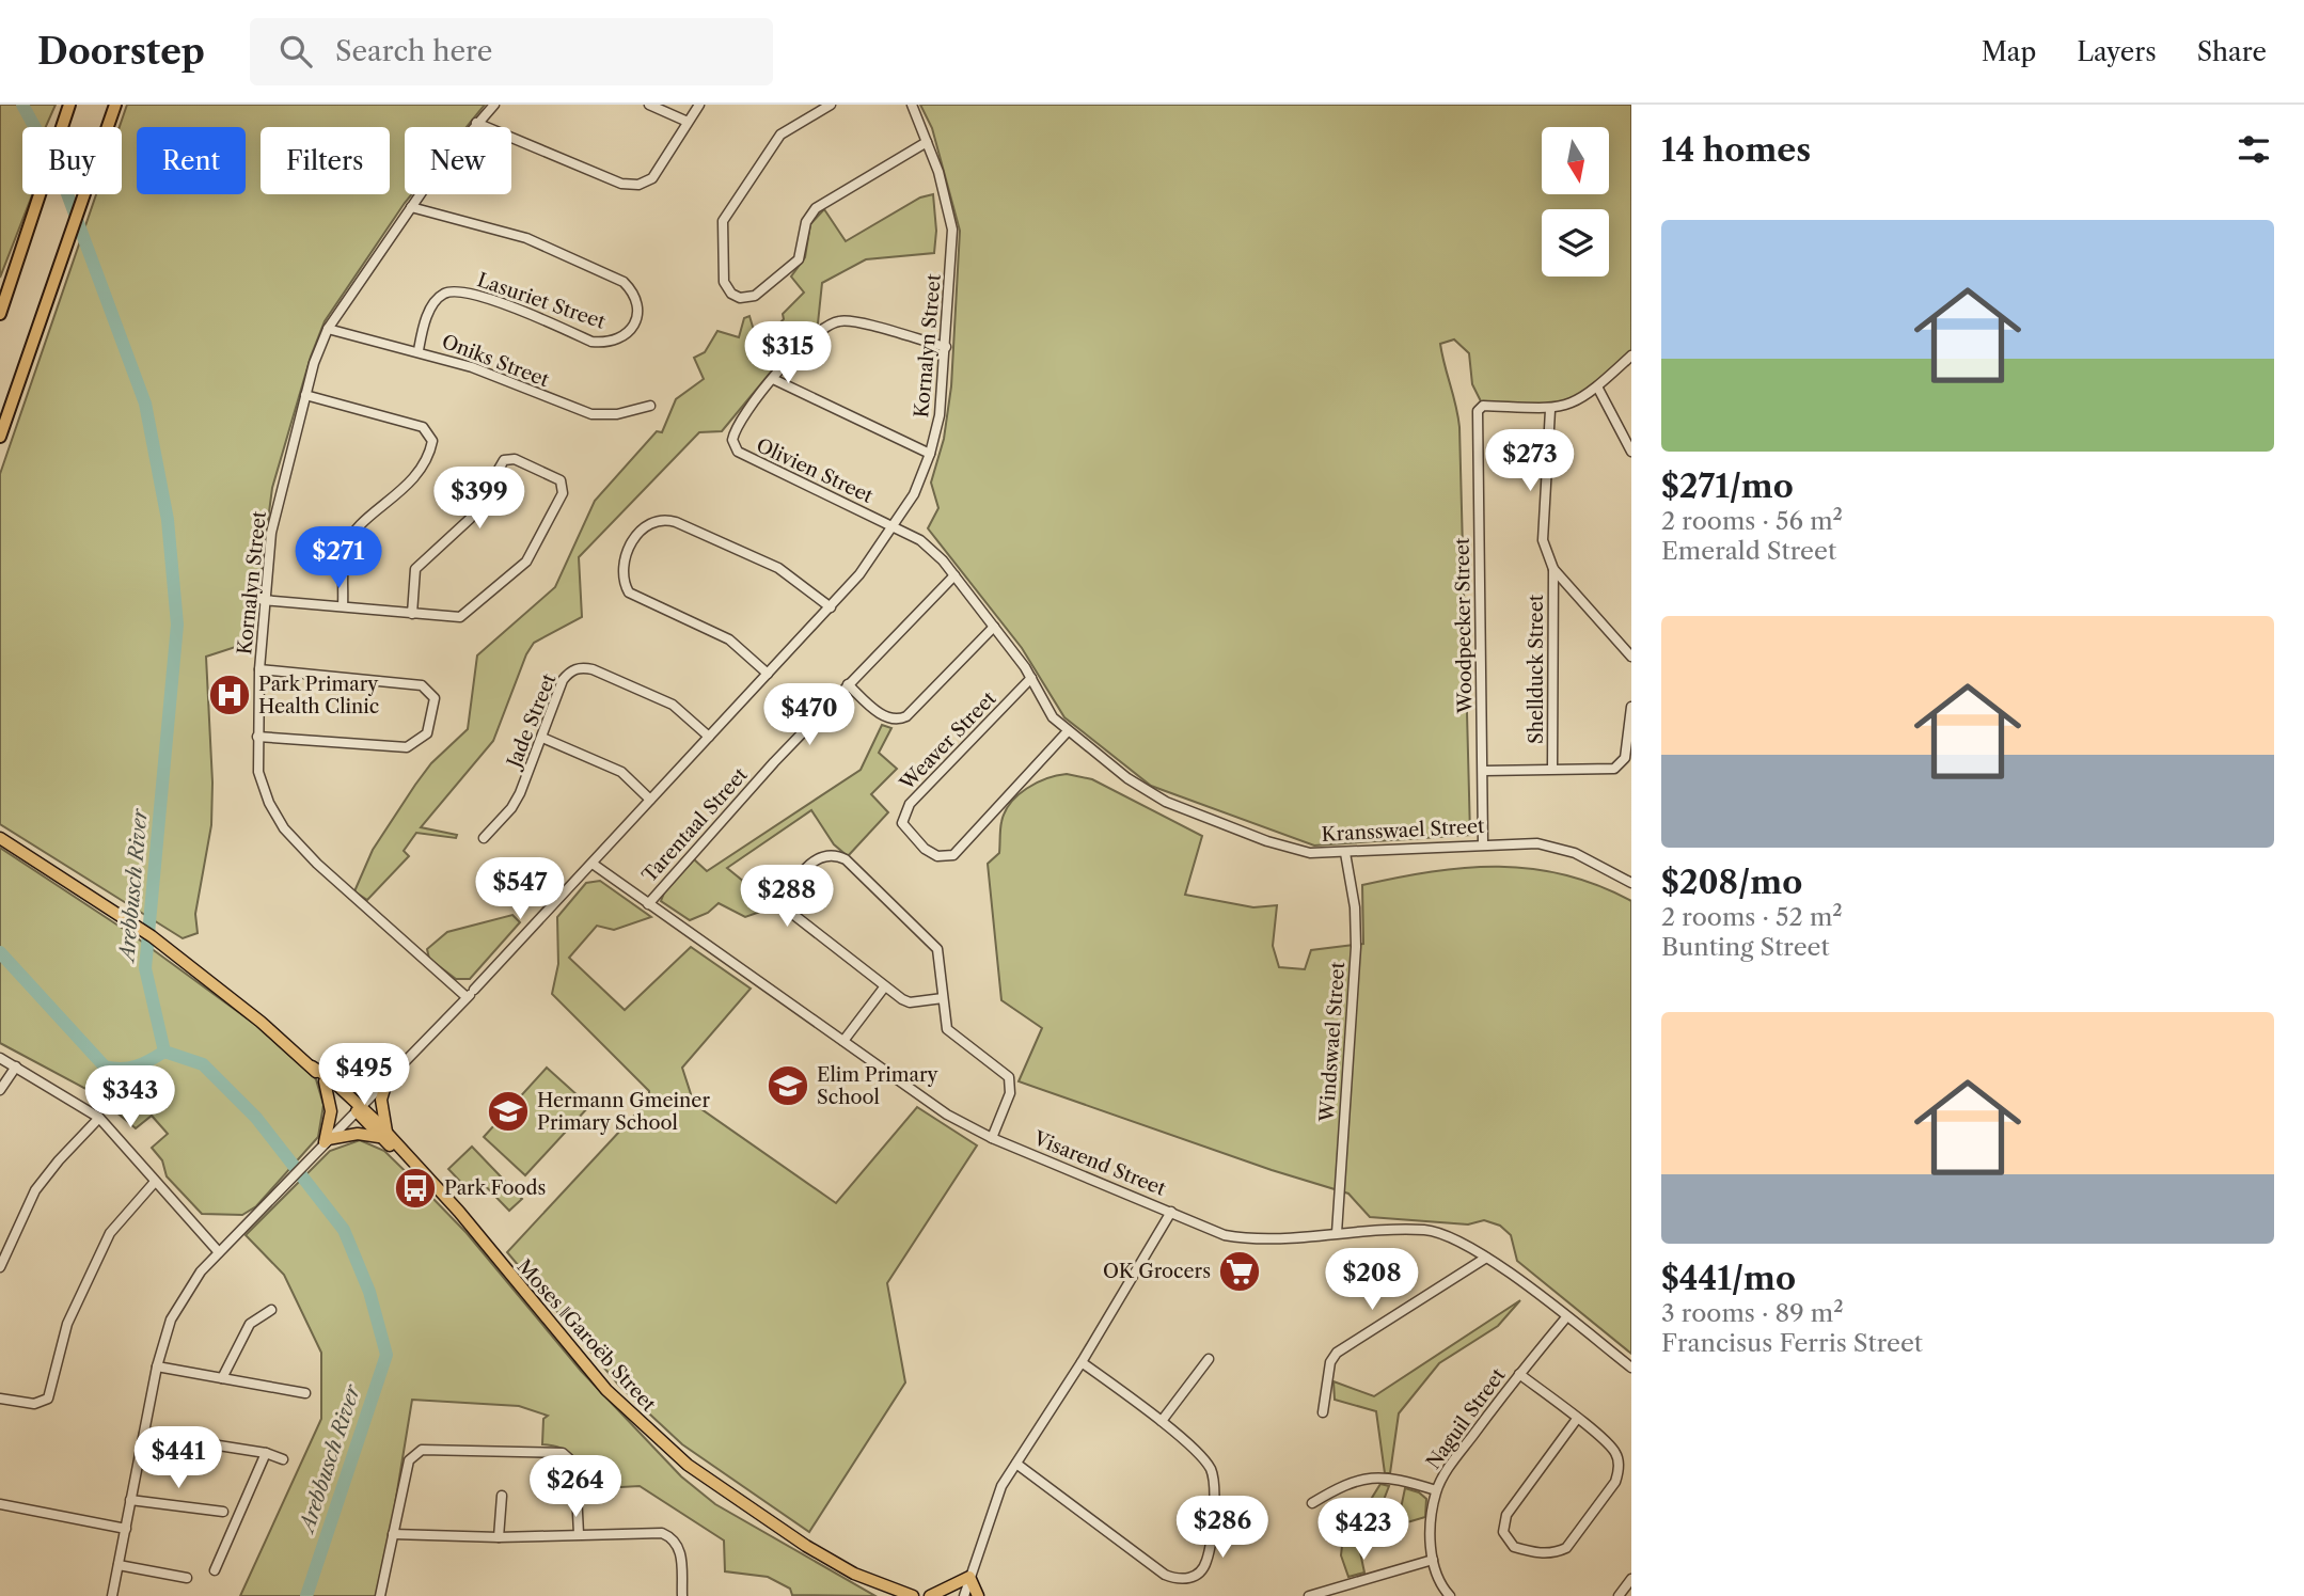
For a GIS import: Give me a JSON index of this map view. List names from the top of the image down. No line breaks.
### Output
{"streets":{"main road":["Moses ǁGaroëb Street"],"street":["Lasuriet Street","Kornalyn Street","Oniks Street","Olivien Street","Woodpecker Street","Shellduck Street","Jade Street","Weaver Street","Tarentaal Street","Kransswael Street","Windswael Street","Visarend Street","Naguil Street"]},"crossings":[["Lasuriet Street","Kornalyn Street"],["Lasuriet Street","Oniks Street"],["Kornalyn Street","Oniks Street"],["Kornalyn Street","Olivien Street"],["Kornalyn Street","Jade Street"],["Kornalyn Street","Kransswael Street"],["Kornalyn Street","Visarend Street"],["Kornalyn Street","Moses ǁGaroëb Street"],["Olivien Street","Kransswael Street"],["Woodpecker Street","Kransswael Street"],["Weaver Street","Kransswael Street"],["Tarentaal Street","Kransswael Street"],["Tarentaal Street","Visarend Street"],["Kransswael Street","Windswael Street"],["Windswael Street","Visarend Street"],["Visarend Street","Naguil Street"]],"water":["Arebbusch River"],"places":{"hospital":["Park Primary Health Clinic"],"school or university":["Elim Primary School","Hermann Gmeiner Primary School"],"bus stop":["Park Foods"],"supermarket":["OK Grocers"]},"north":"bottom","page":{"header":"Doorstep","search":"Search here","nav":["Map","Layers","Share"],"heading":"14 homes","chip":["Buy","Rent","Filters","New"],"list":[{"name":"$271/mo","note":"2 rooms · 56 m² · Emerald Street"},{"name":"$208/mo","note":"2 rooms · 52 m² · Bunting Street"},{"name":"$441/mo","note":"3 rooms · 89 m² · Francisus Ferris Street"}],"price":["$315","$273","$399","$271","$470","$547","$288","$495","$343","$208","$441","$264","$286","$423"]}}
